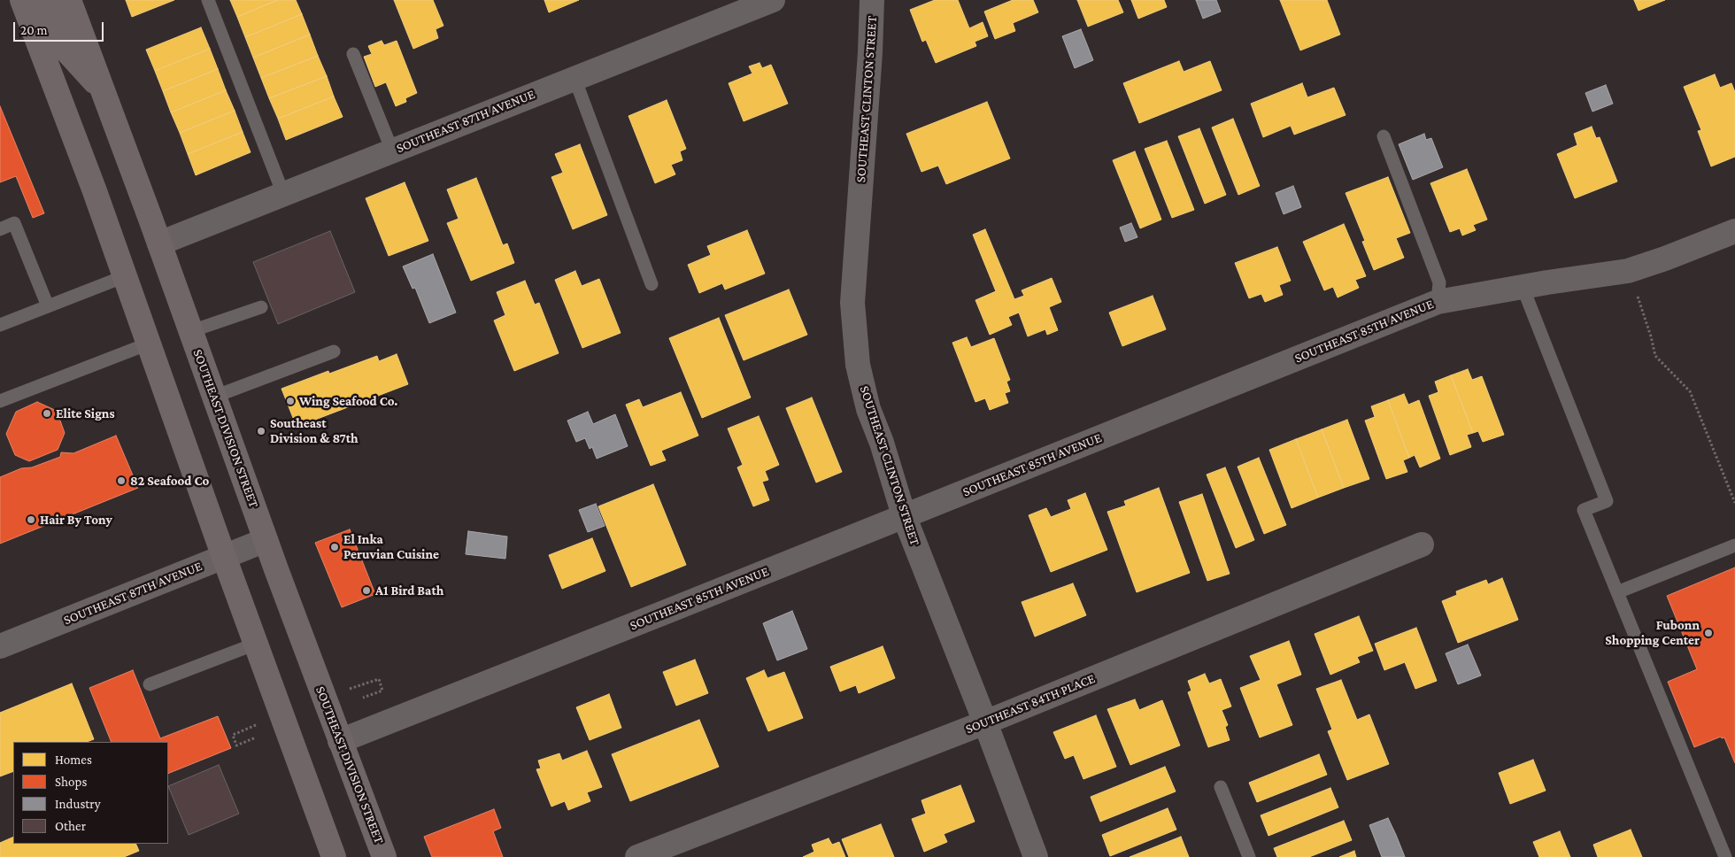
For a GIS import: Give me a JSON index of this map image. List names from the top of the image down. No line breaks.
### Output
{"streets":{"main road":["SOUTHEAST DIVISION STREET"],"street":["SOUTHEAST CLINTON STREET","SOUTHEAST 87TH AVENUE","SOUTHEAST 85TH AVENUE","SOUTHEAST 84TH PLACE"]},"crossings":[["SOUTHEAST CLINTON STREET","SOUTHEAST 85TH AVENUE"],["SOUTHEAST CLINTON STREET","SOUTHEAST 84TH PLACE"],["SOUTHEAST 87TH AVENUE","SOUTHEAST DIVISION STREET"],["SOUTHEAST 85TH AVENUE","SOUTHEAST DIVISION STREET"]],"places":["Wing Seafood Co.","Elite Signs","Southeast Division & 87th","82 Seafood Co","Hair By Tony","El Inka Peruvian Cuisine","A1 Bird Bath","Fubonn Shopping Center"],"legend":["Homes","Shops","Industry","Other"],"scale_bar":"20 m"}
